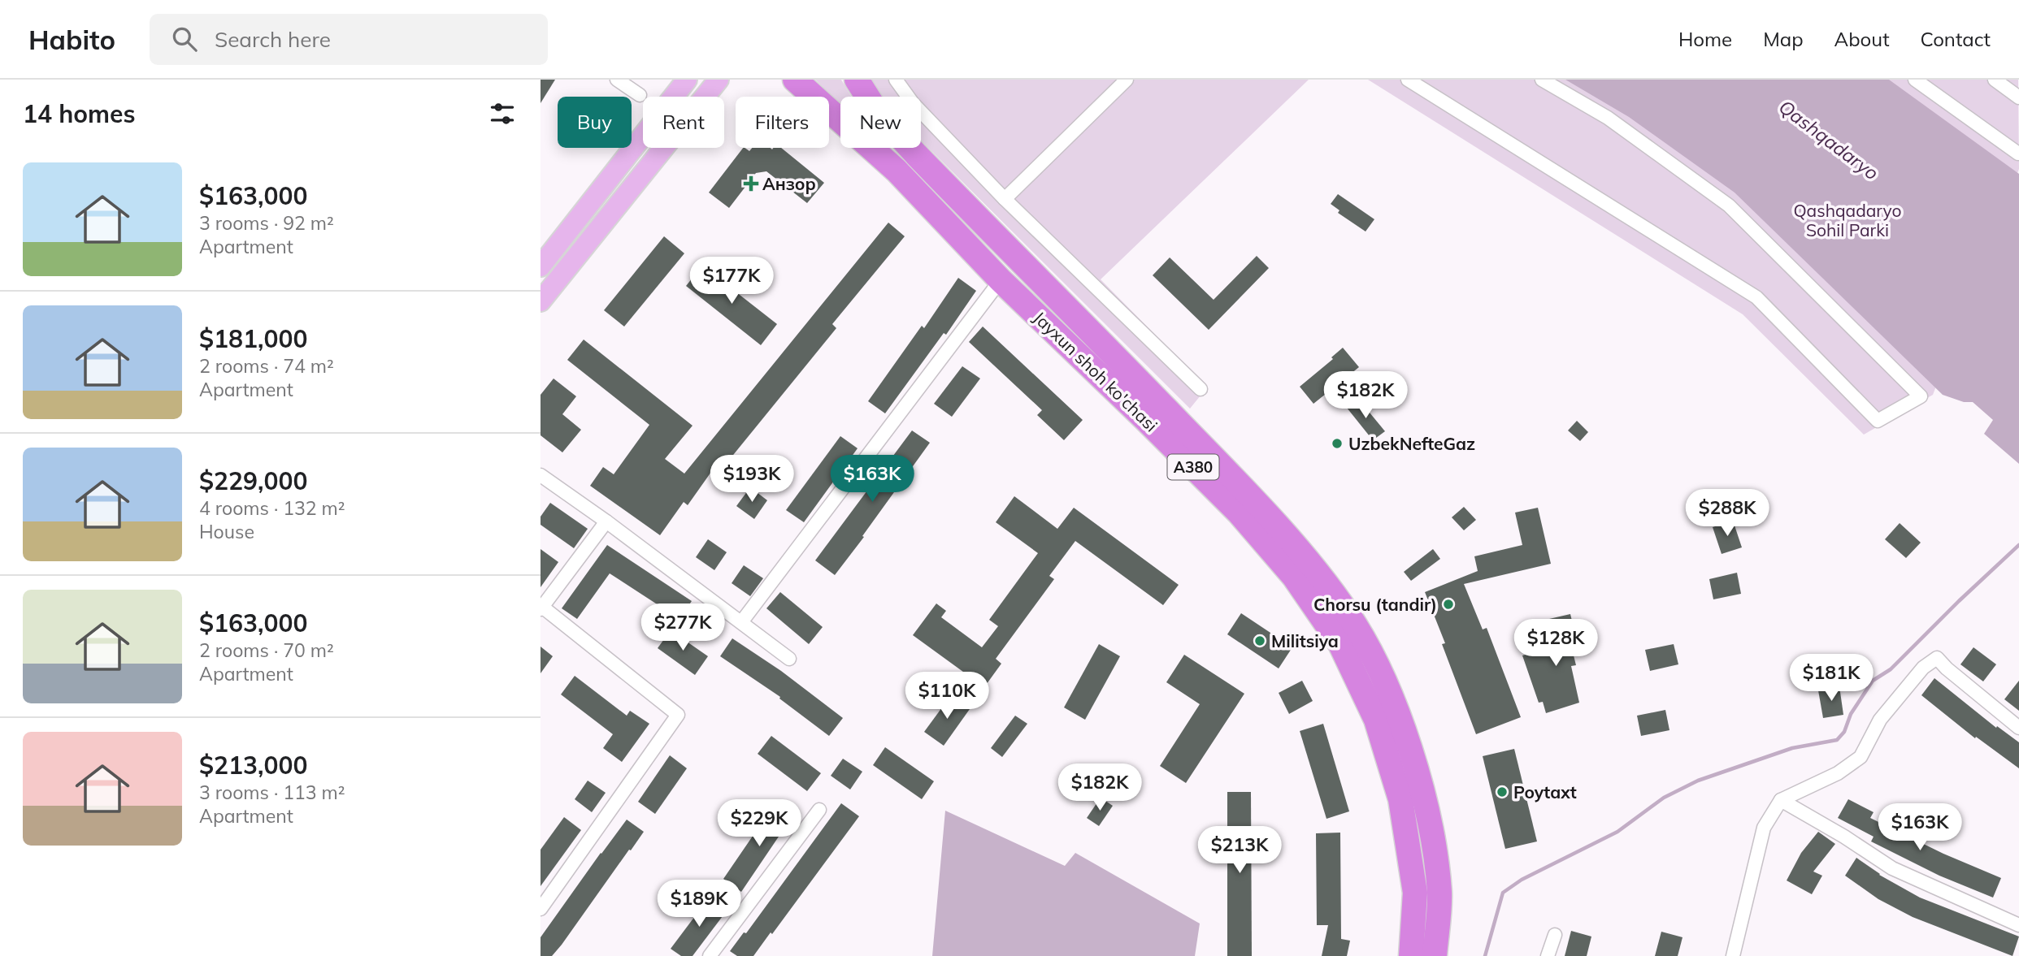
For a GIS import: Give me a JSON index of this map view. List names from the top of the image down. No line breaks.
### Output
{"streets":{"highway":["Jayxun shoh ko'chasi","A380"]},"water":["Qashqadaryo"],"parks":["Qashqadaryo Sohil Parki"],"places":{"health":["Анзор"],"other":["UzbekNefteGaz","Chorsu (tandir)","Militsiya","Poytaxt"]},"page":{"header":"Habito","search":"Search here","nav":["Home","Map","About","Contact"],"heading":"14 homes","chip":["Buy","Rent","Filters","New"],"list":[{"name":"$163,000","note":"3 rooms · 92 m² · Apartment"},{"name":"$181,000","note":"2 rooms · 74 m² · Apartment"},{"name":"$229,000","note":"4 rooms · 132 m² · House"},{"name":"$163,000","note":"2 rooms · 70 m² · Apartment"},{"name":"$213,000","note":"3 rooms · 113 m² · Apartment"}],"price":["$177K","$182K","$193K","$163K","$288K","$277K","$128K","$181K","$110K","$182K","$229K","$163K","$213K","$189K"]}}
